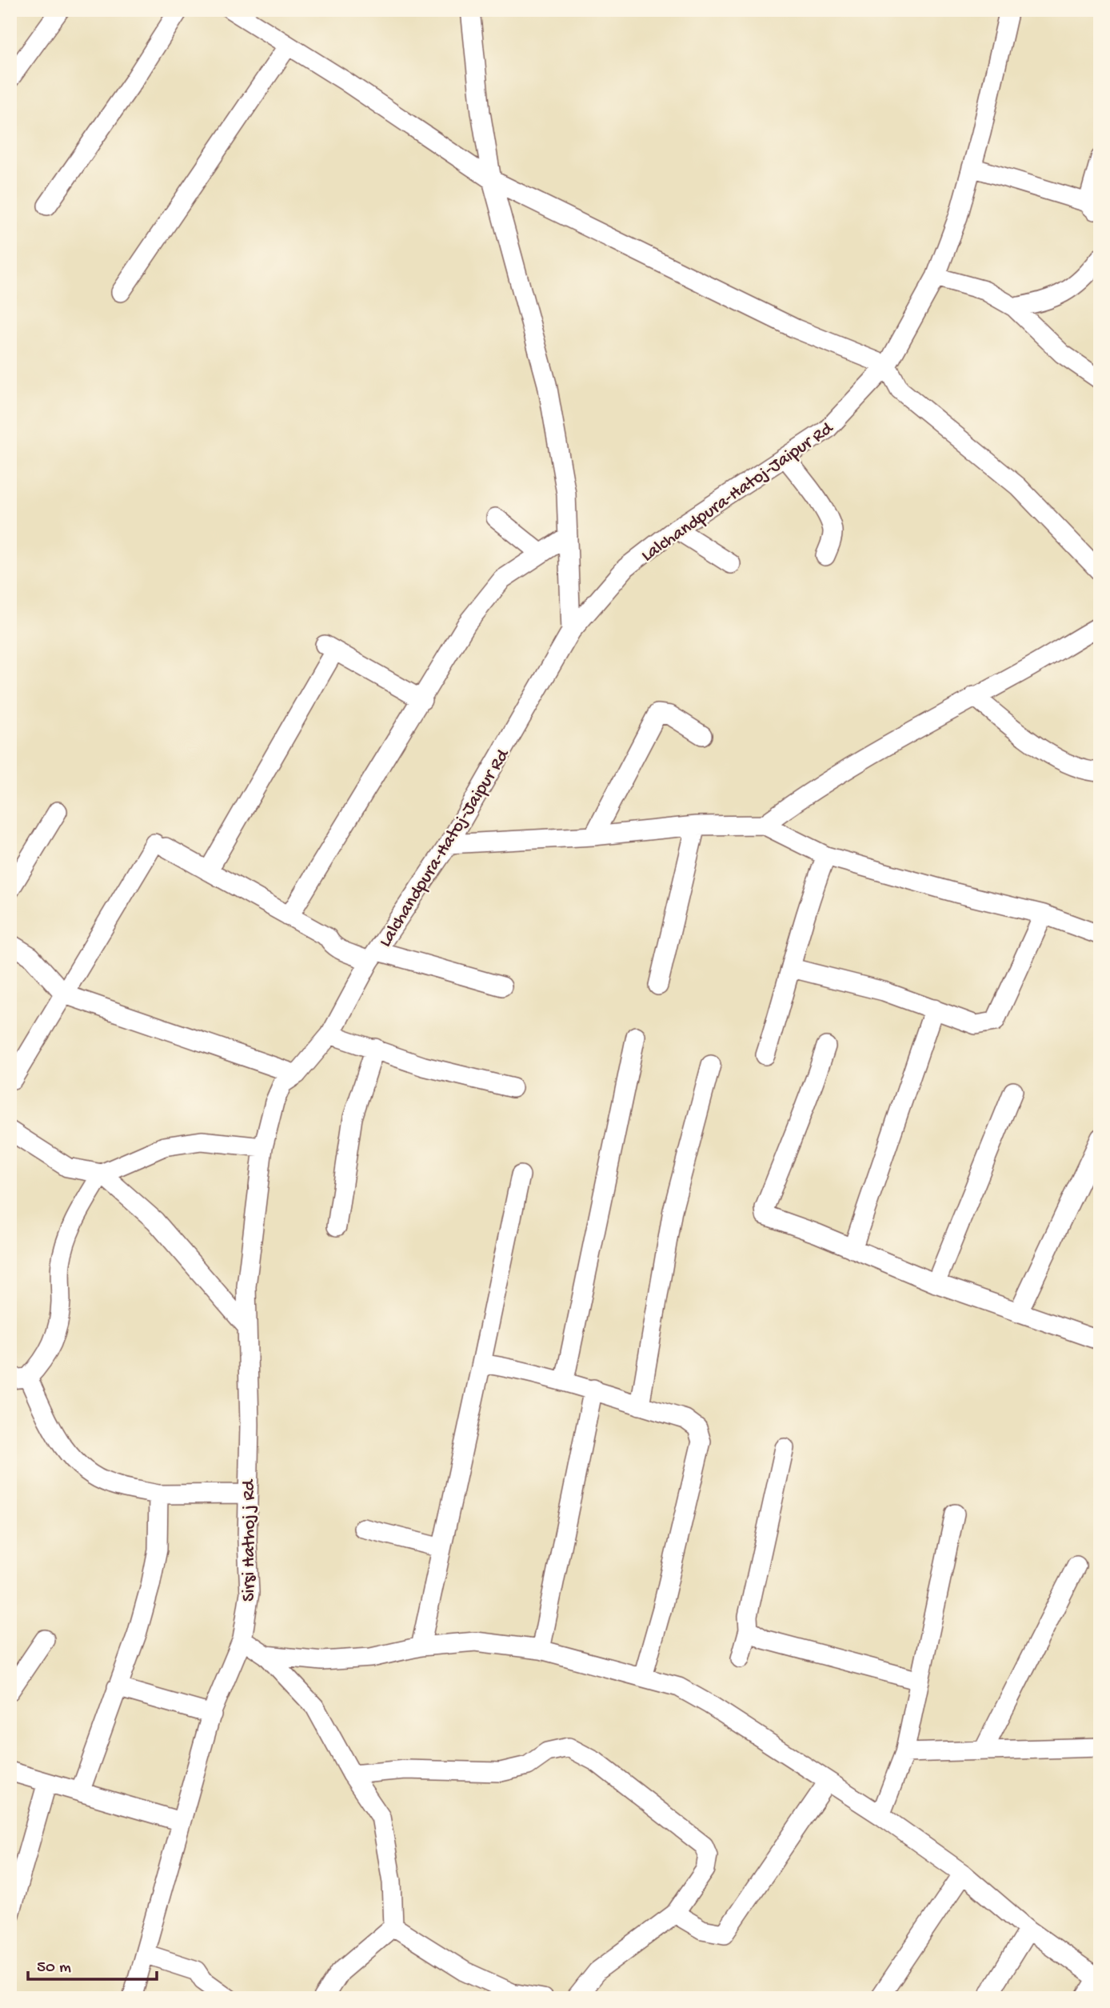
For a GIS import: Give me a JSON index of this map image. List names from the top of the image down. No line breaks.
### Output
{"streets":{"street":["Lalchandpura-Hatoj-Jaipur Rd","Sirsi Hathoj j Rd"]},"crossings":[["Lalchandpura-Hatoj-Jaipur Rd","Sirsi Hathoj j Rd"]],"scale_bar":"50 m"}
